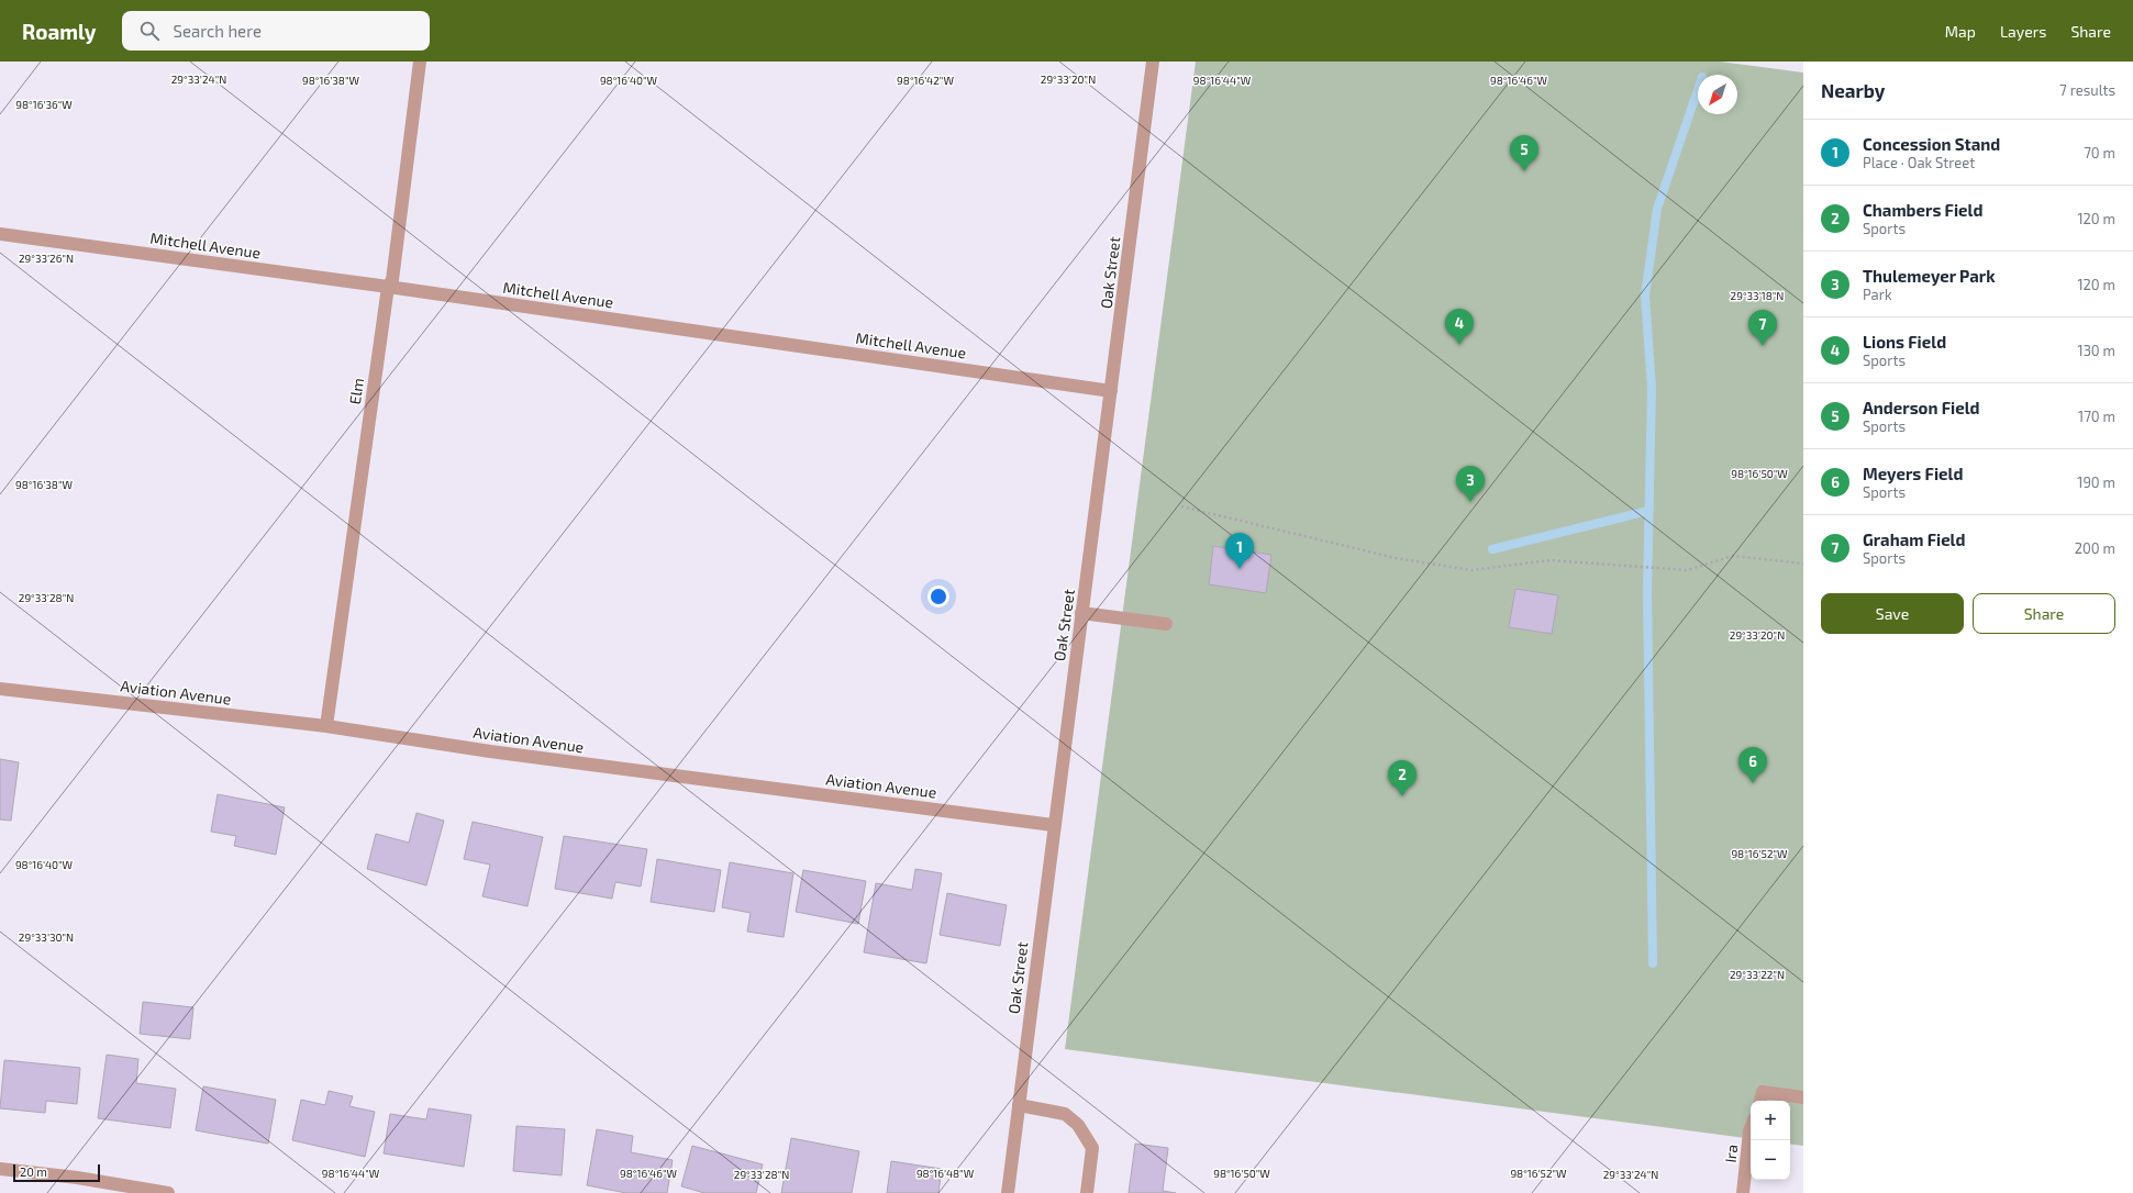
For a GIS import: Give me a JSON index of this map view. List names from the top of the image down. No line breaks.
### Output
{"streets":{"street":["Mitchell Avenue","Oak Street","Elm","Aviation Avenue","Ira"]},"crossings":[["Mitchell Avenue","Oak Street"],["Mitchell Avenue","Elm"],["Oak Street","Aviation Avenue"],["Elm","Aviation Avenue"]],"scale_bar":"20 m","north":"bottom left","page":{"header":"Roamly","search":"Search here","nav":["Map","Layers","Share"],"heading":["Nearby","7 results"],"list":[{"mark":"1","name":"Concession Stand","note":"Place · Oak Street","value":"70 m"},{"mark":"2","name":"Chambers Field","note":"Sports","value":"120 m"},{"mark":"3","name":"Thulemeyer Park","note":"Park","value":"120 m"},{"mark":"4","name":"Lions Field","note":"Sports","value":"130 m"},{"mark":"5","name":"Anderson Field","note":"Sports","value":"170 m"},{"mark":"6","name":"Meyers Field","note":"Sports","value":"190 m"},{"mark":"7","name":"Graham Field","note":"Sports","value":"200 m"}],"pins":["5","4","7","3","1","6","2"],"buttons":["Save","Share"],"map_buttons":["+","−"],"scale":"20 m"},"coordinates":["29°33'24\"N","29°33'20\"N","98°16'38\"W","98°16'40\"W","98°16'42\"W","98°16'44\"W","98°16'46\"W","98°16'36\"W","29°33'26\"N","29°33'18\"N","98°16'50\"W","29°33'28\"N","98°16'52\"W","29°33'30\"N","29°33'22\"N","98°16'48\"W"]}
